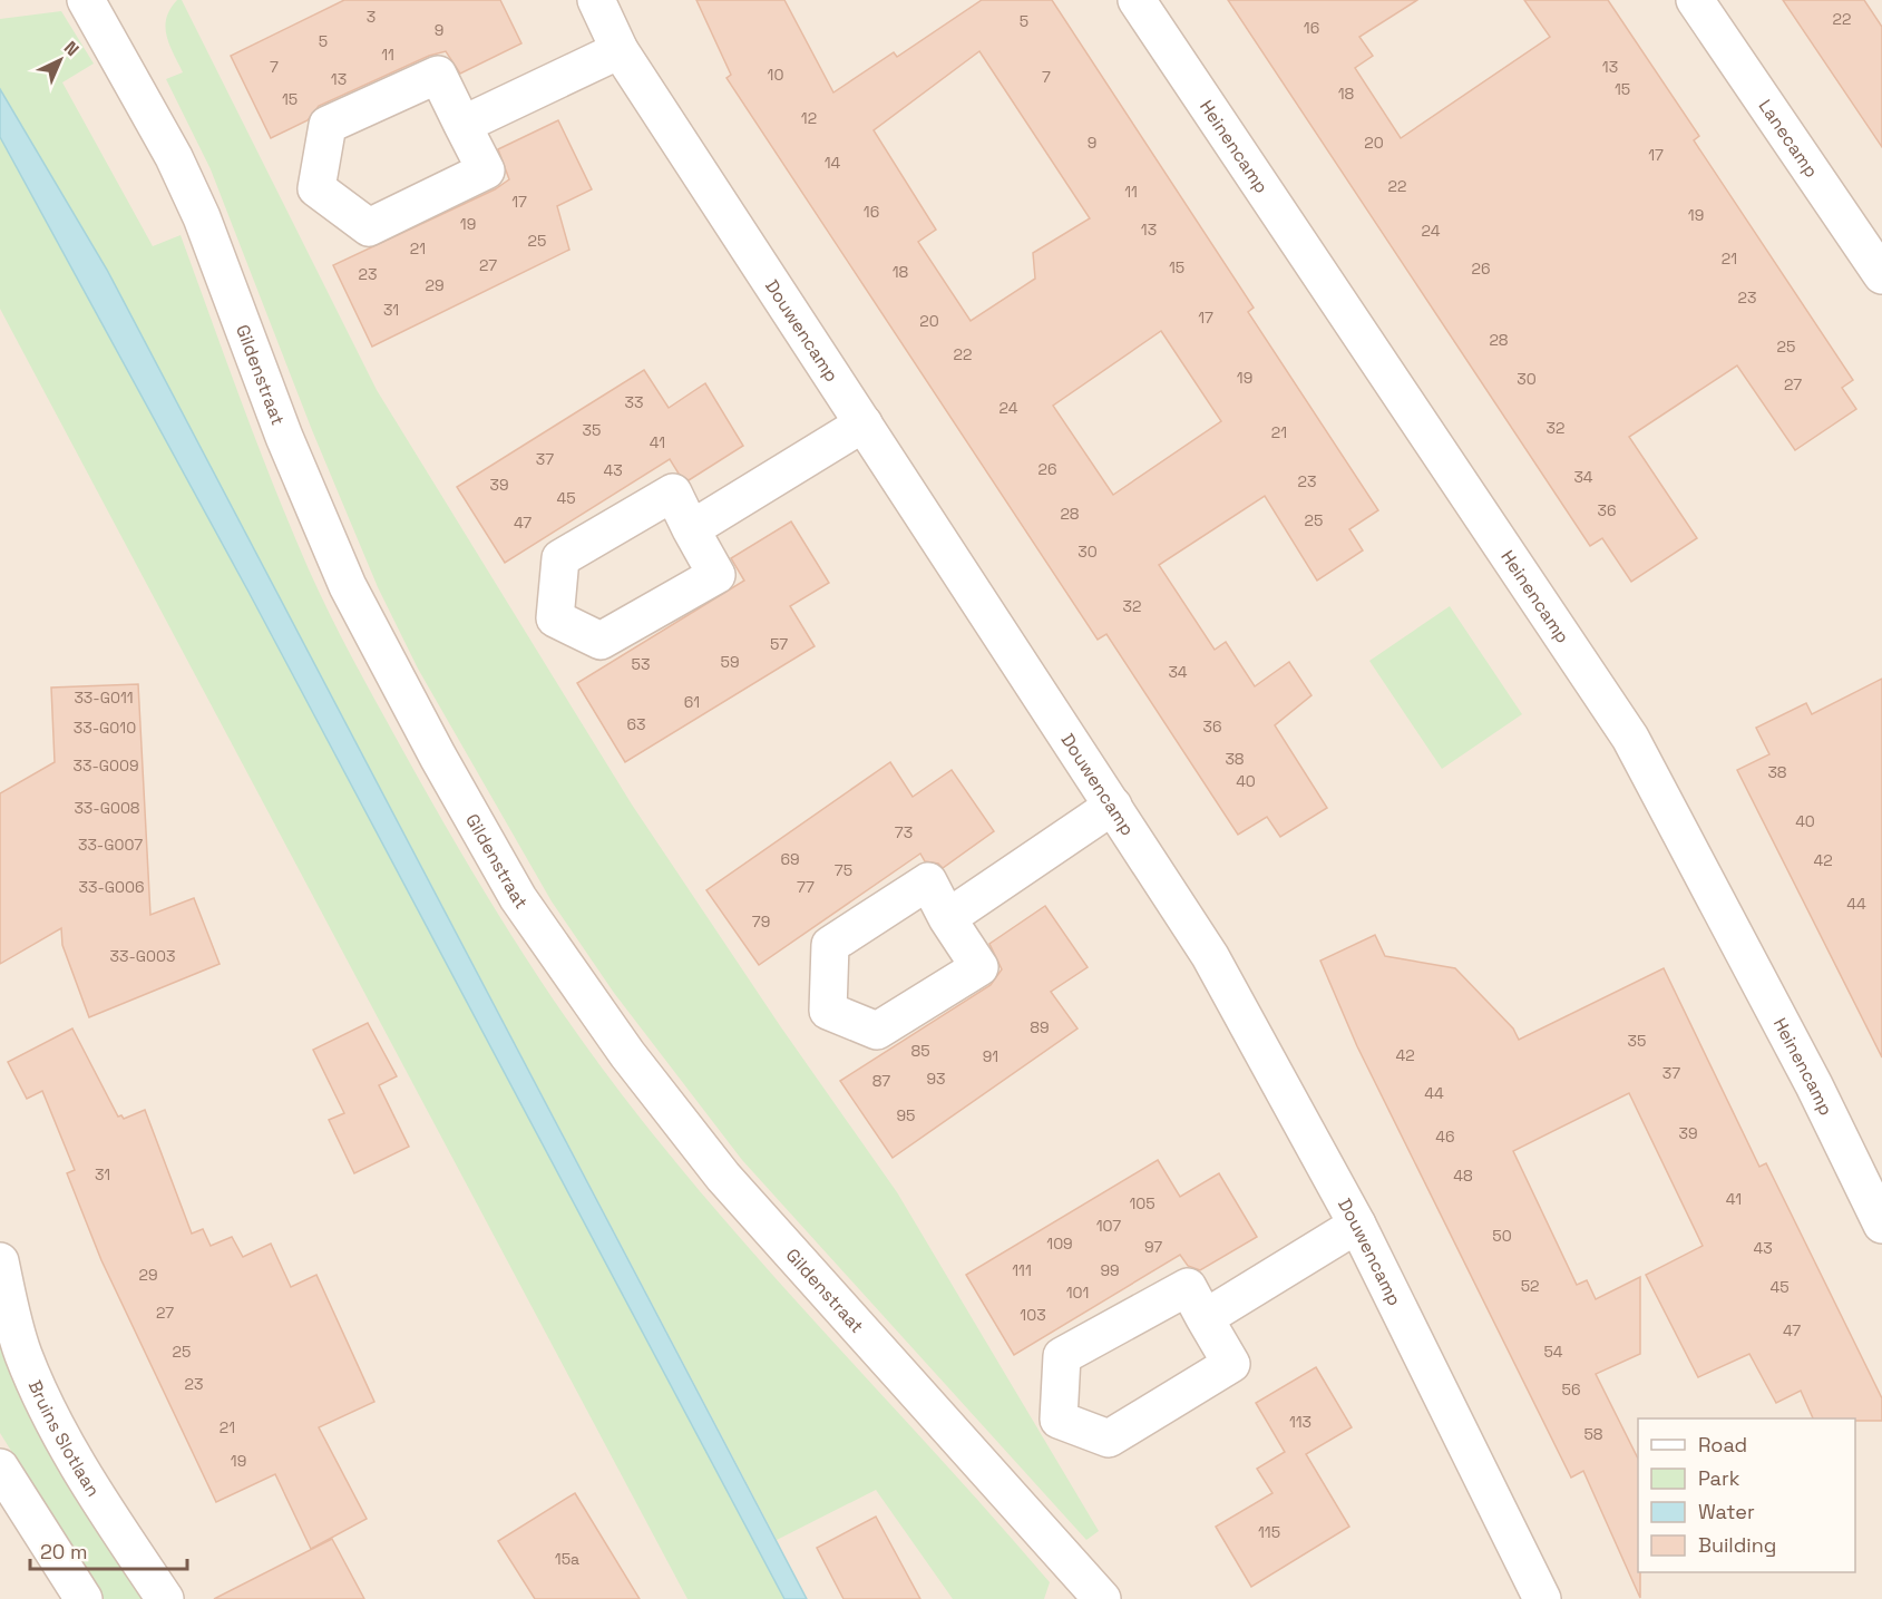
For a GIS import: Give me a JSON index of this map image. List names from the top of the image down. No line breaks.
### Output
{"streets":{"street":["Lanecamp","Heinencamp","Douwencamp","Gildenstraat","Bruins Slotlaan"]},"house_numbers":["3","22","5","16","9","5","11","7","13","10","7","13","15","18","15","12","9","20","17","14","22","11","17","16","19","19","13","24","25","21","21","27","15","26","18","23","29","23","31","17","20","28","25","22","19","30","27","33","24","32","35","21","41","37","26","43","34","23","39","45","36","28","25","47","30","32","57","59","53","34","33-G011","61","63","36","33-G010","38","33-G009","38","40","33-G008","40","73","33-G007","69","42","75","33-G006","77","44","79","33-G003","89","35","85","42","91","37","93","87","44","95","39","46","31","48","41","105","107","50","109","97","43","111","99","29","52","45","101","27","103","47","25","54","23","56","113","21","58","19","115","15a"],"legend":["Road","Park","Water","Building"],"scale_bar":"20 m","north":"top right"}
